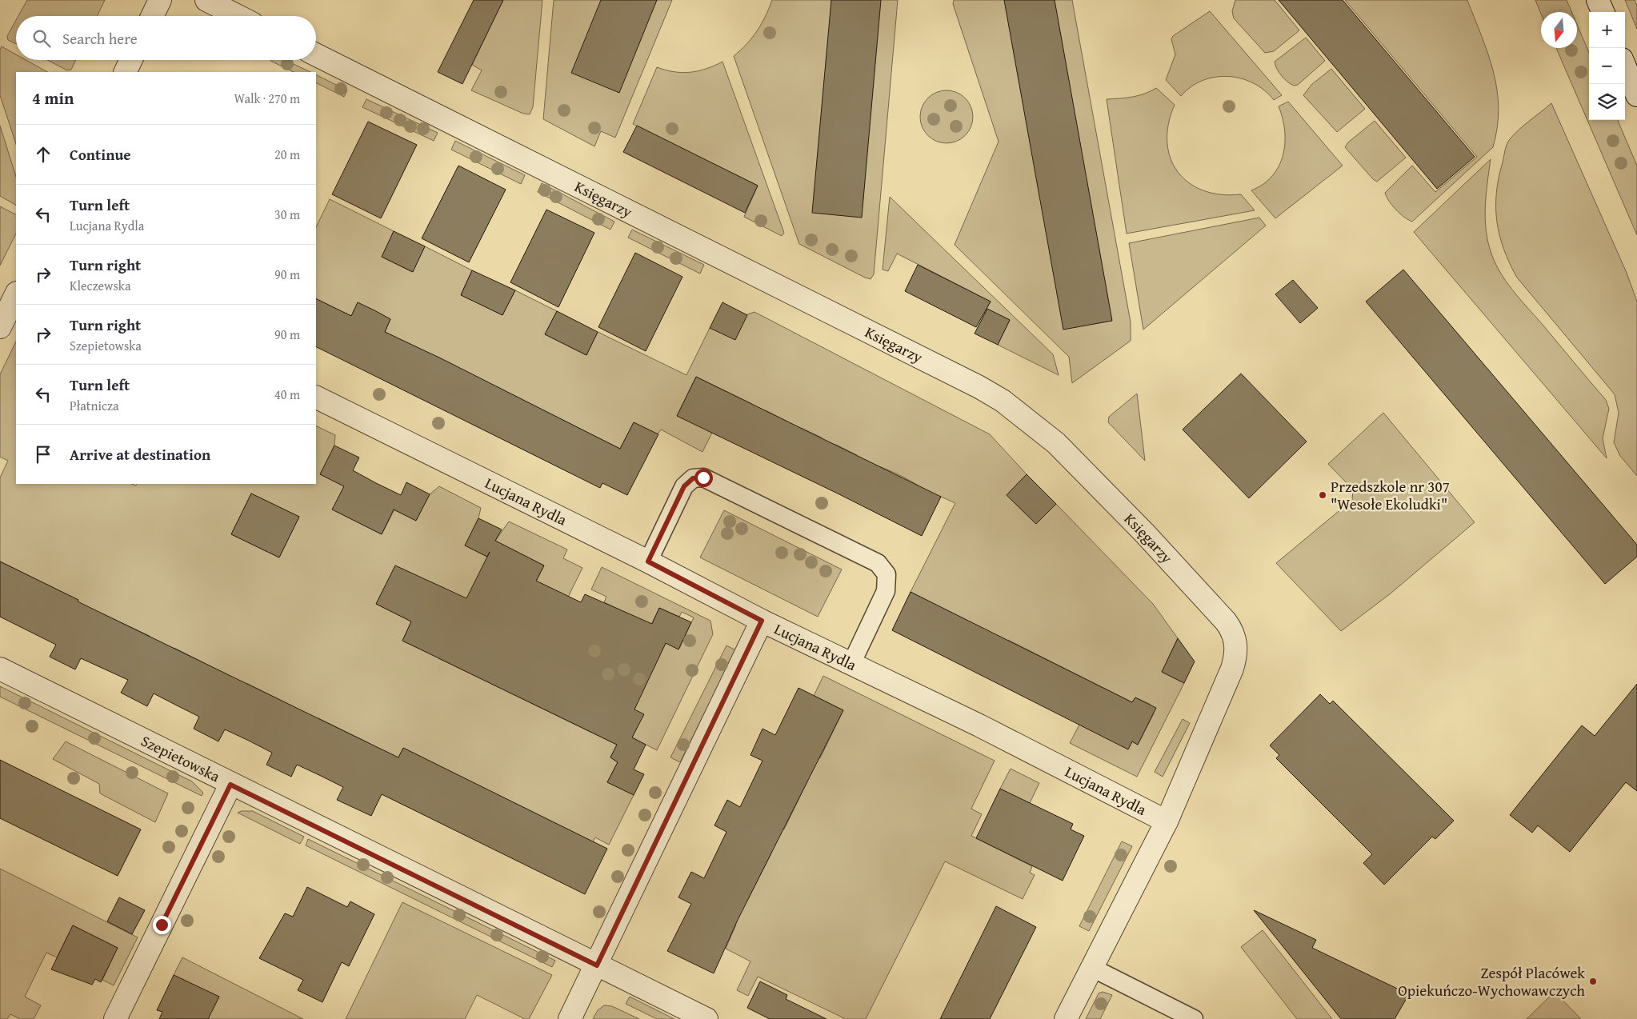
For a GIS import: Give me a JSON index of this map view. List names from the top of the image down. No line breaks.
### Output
{"streets":{"street":["Księgarzy","Lucjana Rydla","Szepietowska"]},"crossings":[["Księgarzy","Lucjana Rydla"]],"places":["Przedszkole nr 307 \"Wesołe Ekoludki\"","Zespół Placówek Opiekuńczo-Wychowawczych"],"north":"bottom","page":{"map_buttons":["+","−"],"search":"Search here","heading":["4 min","Walk · 270 m"],"list":[["Continue","20 m"],["Turn left","Lucjana Rydla","30 m"],["Turn right","Kleczewska","90 m"],["Turn right","Szepietowska","90 m"],["Turn left","Płatnicza","40 m"],"Arrive at destination"]}}
